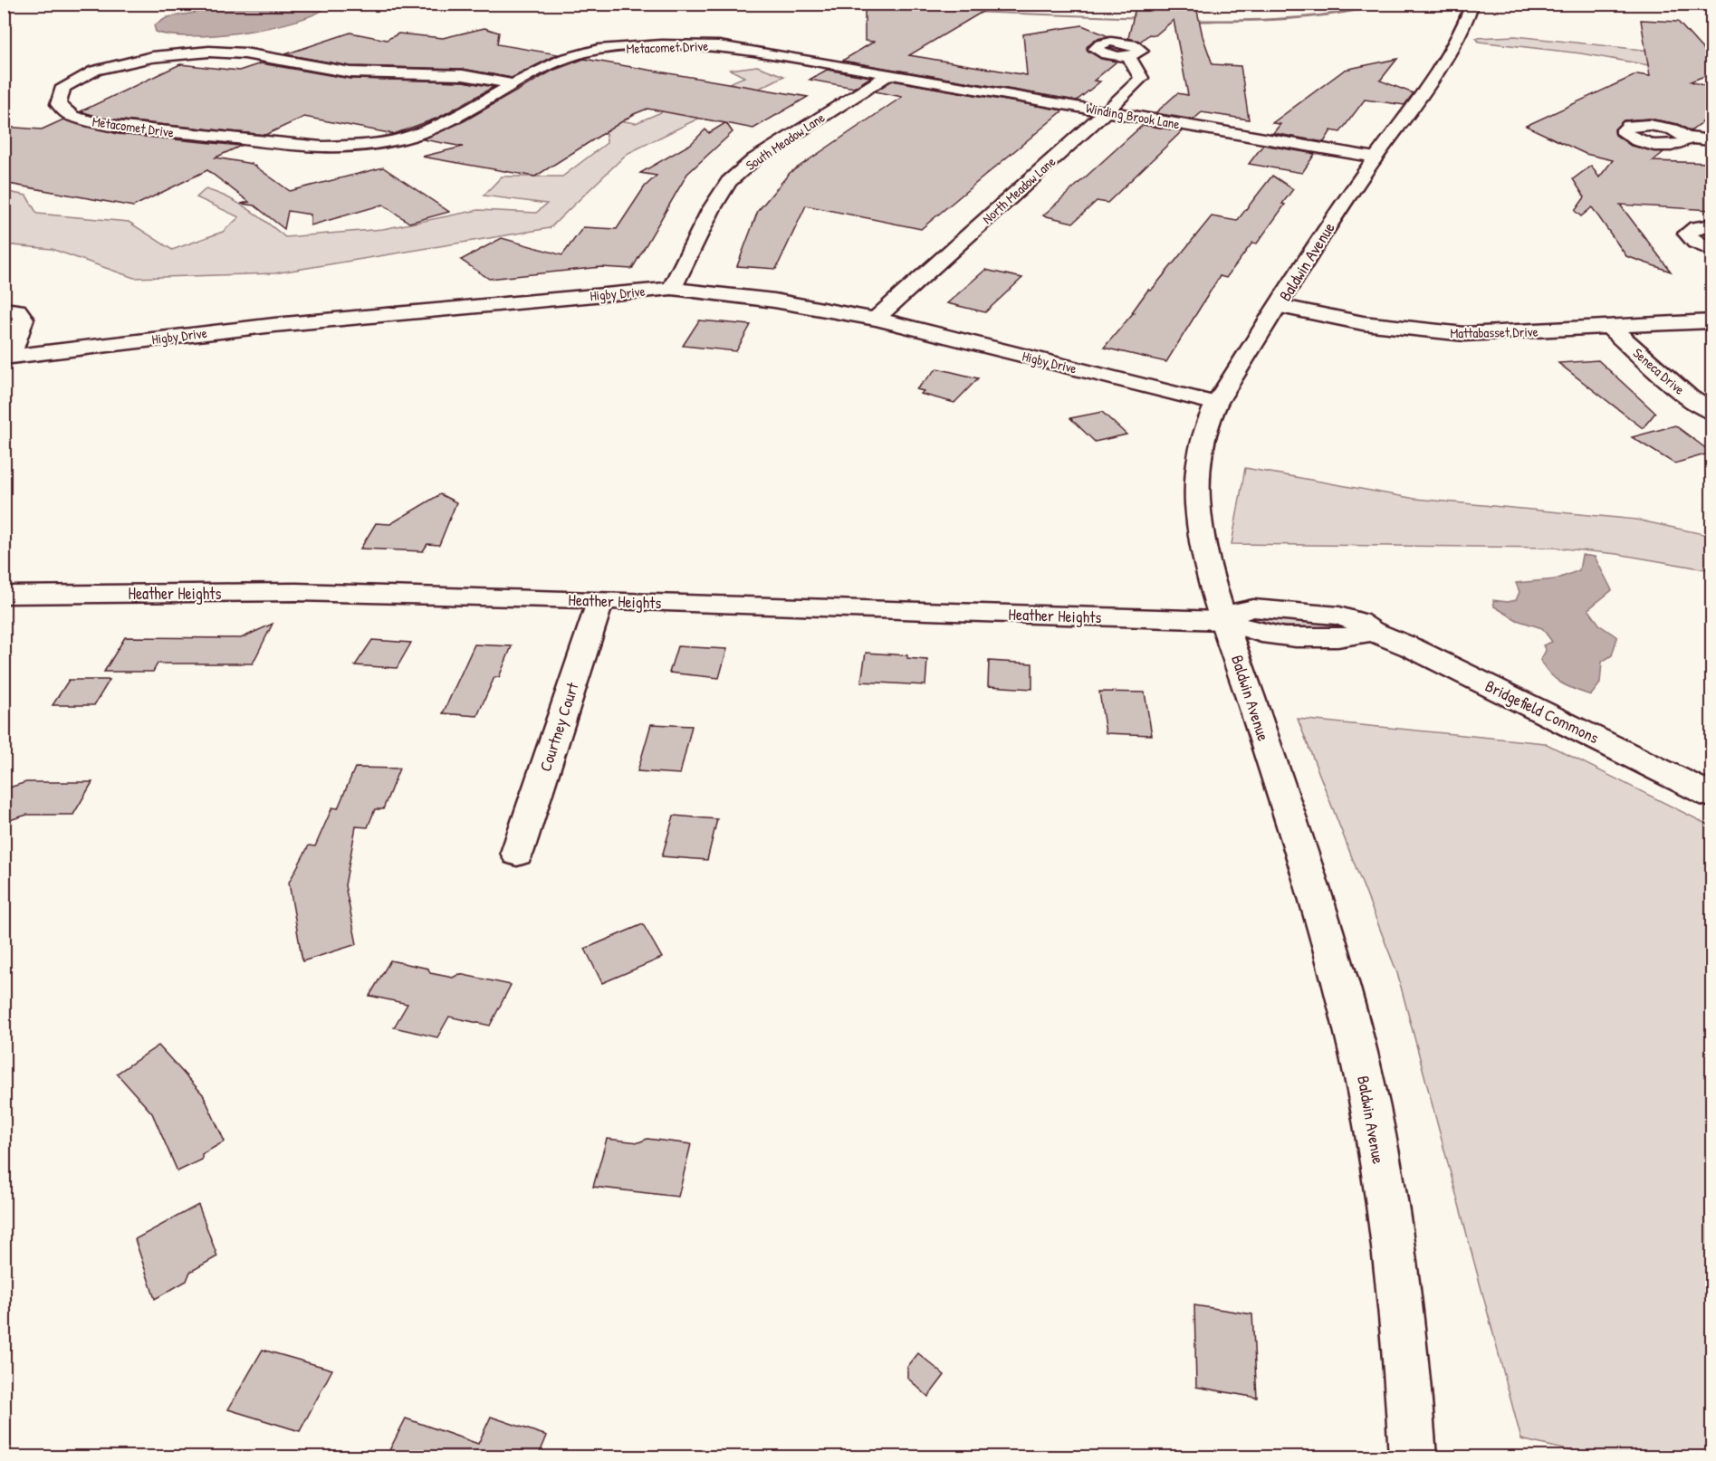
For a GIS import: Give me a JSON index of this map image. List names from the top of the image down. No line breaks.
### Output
{"streets":{"street":["Metacomet Drive","Winding Brook Lane","South Meadow Lane","North Meadow Lane","Baldwin Avenue","Higby Drive","Mattabasset Drive","Seneca Drive","Heather Heights","Bridgefield Commons","Courtney Court"]},"crossings":[["Metacomet Drive","Winding Brook Lane"],["Metacomet Drive","South Meadow Lane"],["Winding Brook Lane","South Meadow Lane"],["Winding Brook Lane","North Meadow Lane"],["Winding Brook Lane","Baldwin Avenue"],["South Meadow Lane","Higby Drive"],["North Meadow Lane","Higby Drive"],["Baldwin Avenue","Higby Drive"],["Baldwin Avenue","Mattabasset Drive"],["Baldwin Avenue","Heather Heights"],["Baldwin Avenue","Bridgefield Commons"],["Mattabasset Drive","Seneca Drive"],["Heather Heights","Bridgefield Commons"],["Heather Heights","Courtney Court"]]}
